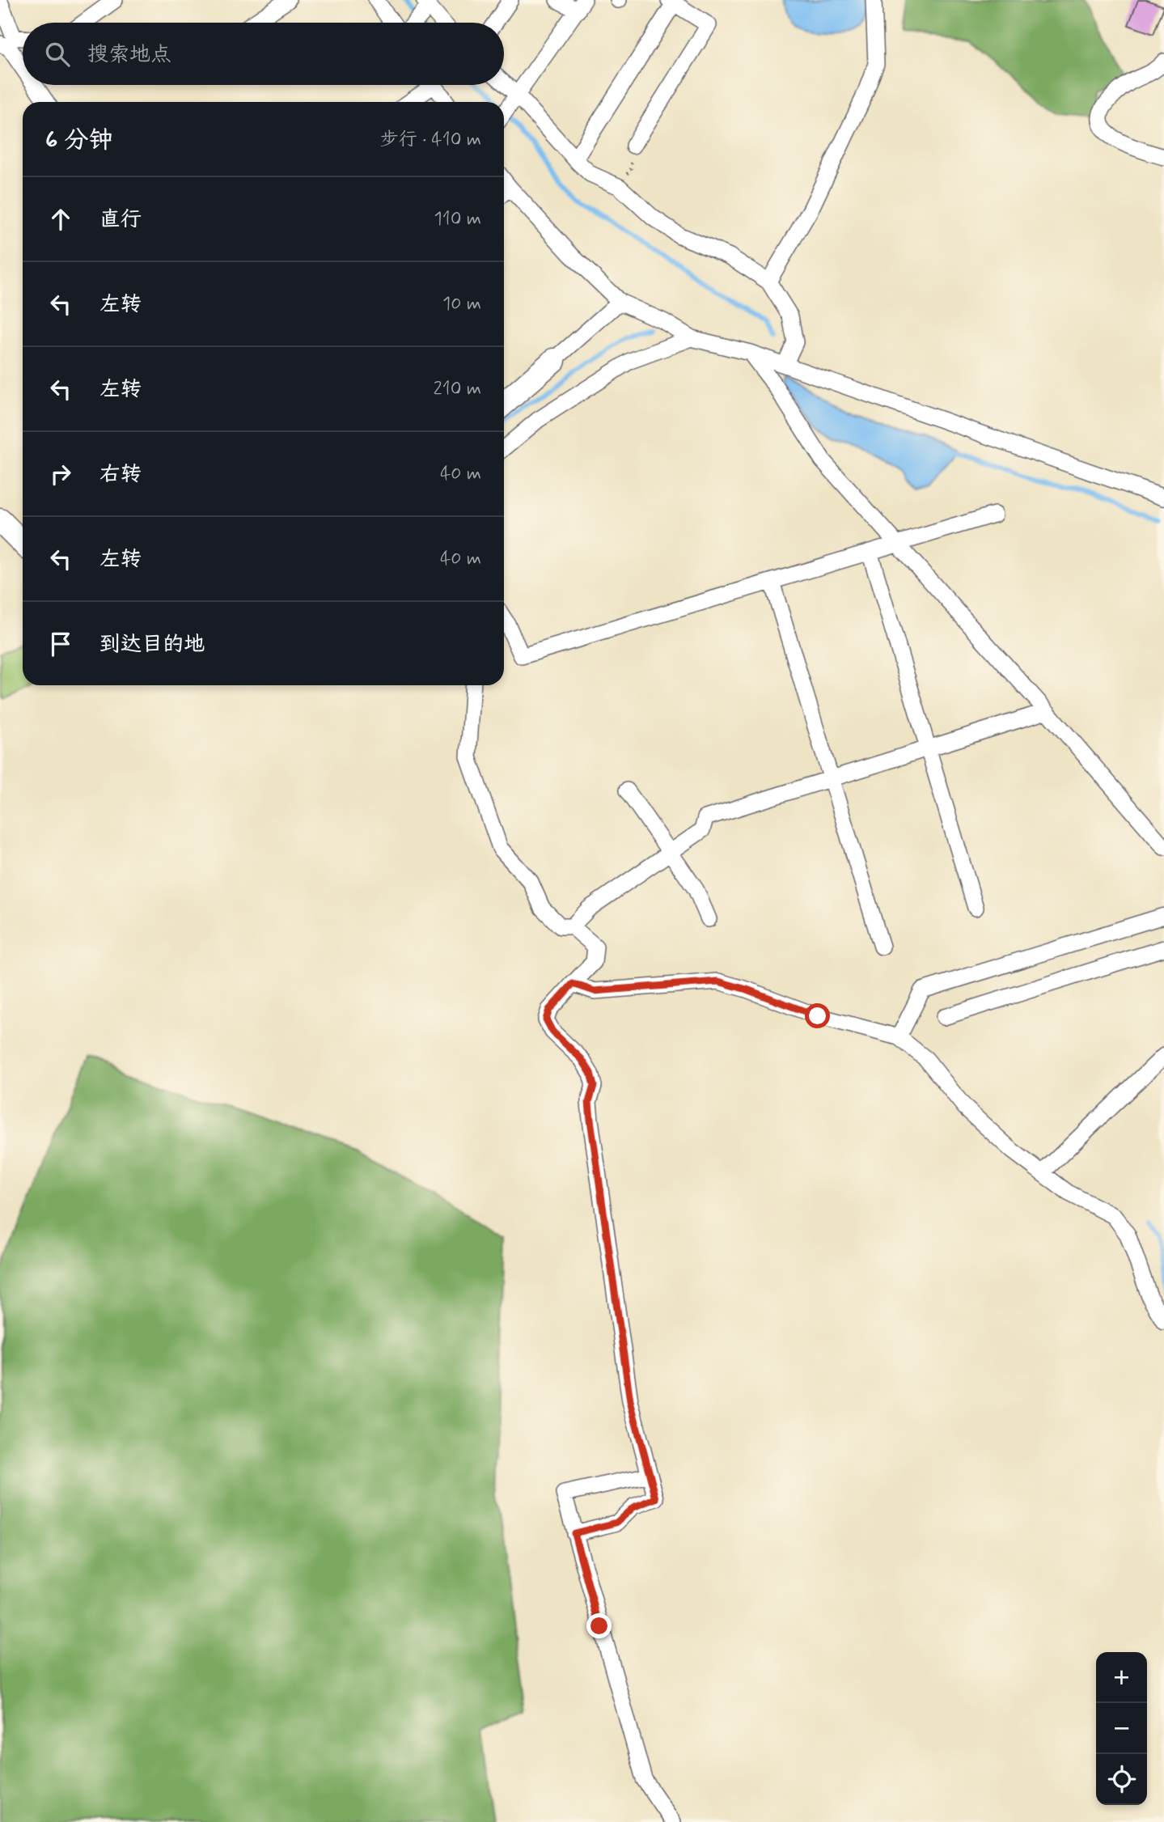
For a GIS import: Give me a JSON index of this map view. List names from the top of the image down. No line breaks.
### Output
{"page":{"search":"搜索地点","heading":["6 分钟","步行 · 410 m"],"list":[["直行","110 m"],["左转","10 m"],["左转","210 m"],["右转","40 m"],["左转","40 m"],"到达目的地"],"map_buttons":["+","−"]}}
